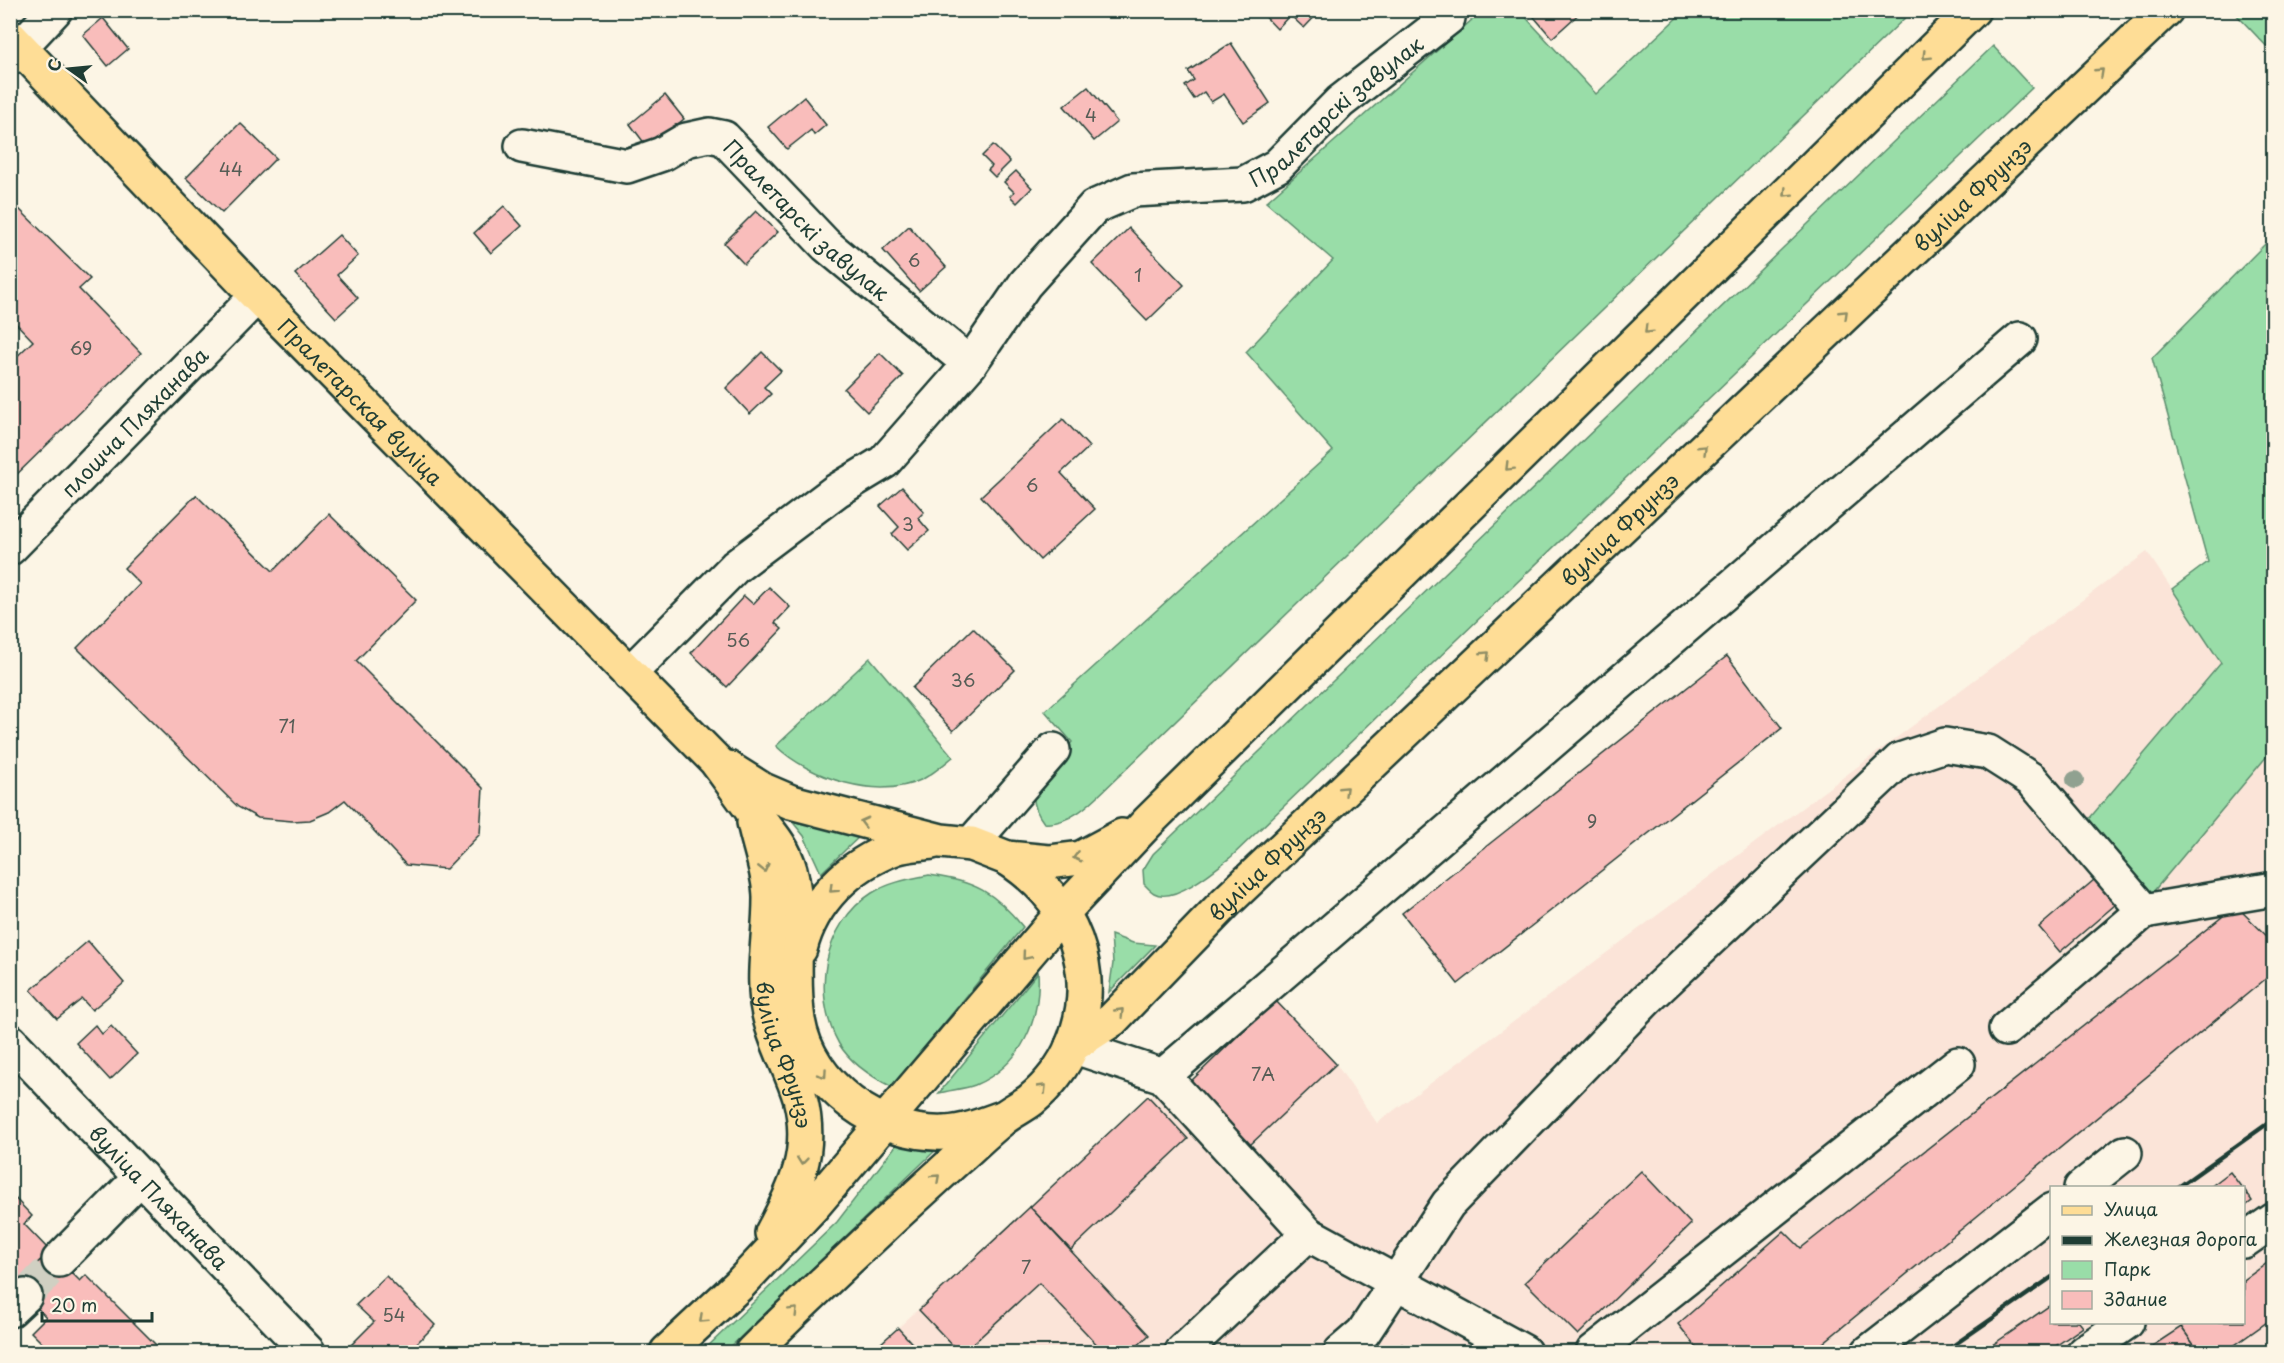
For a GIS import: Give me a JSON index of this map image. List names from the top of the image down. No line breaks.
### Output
{"streets":{"main road":["вуліца Фрунзэ","Пралетарская вуліца"],"street":["Пралетарскі завулак","плошча Пляханава","вуліца Пляханава"]},"crossings":[["Пралетарскі завулак","Пралетарская вуліца"],["вуліца Фрунзэ","Пралетарская вуліца"],["Пралетарская вуліца","плошча Пляханава"]],"house_numbers":["4","44","6","1","69","6","3","56","36","71","9","7А","7","54"],"legend":["Улица","Железная дорога","Парк","Здание"],"scale_bar":"20 m","north":"left"}
